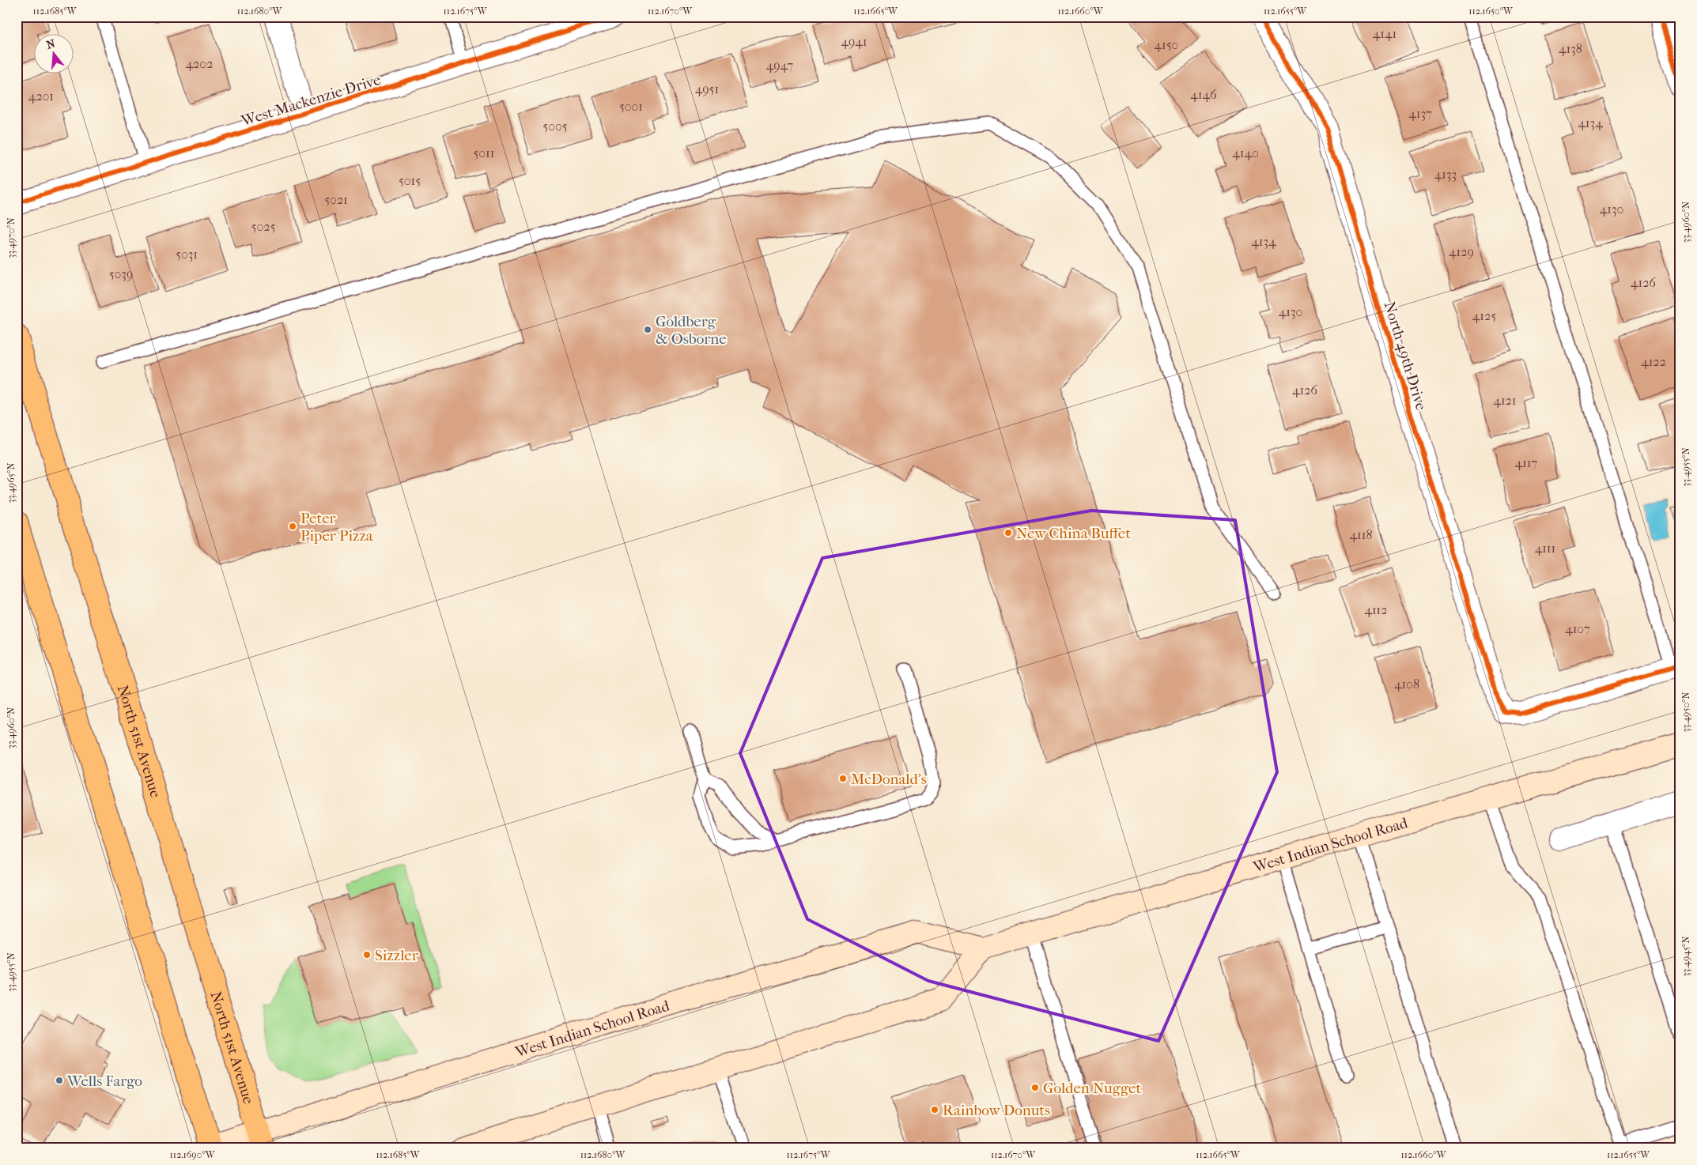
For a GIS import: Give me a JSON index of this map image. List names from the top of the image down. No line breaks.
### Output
{"streets":{"main road":["North 51st Avenue","West Indian School Road"],"street":["West Mackenzie Drive","North 49th Drive"]},"crossings":[["North 51st Avenue","West Indian School Road"]],"places":["Goldberg & Osborne","Peter Piper Pizza","New China Buffet","McDonald's","Sizzler","Wells Fargo","Golden Nugget","Rainbow Donuts"],"house_numbers":["4141","4941","4150","4138","4202","4947","4951","4146","4201","5001","4137","4134","5005","5011","4140","4133","5015","5021","4130","5025","4134","4129","5031","5039","4126","4130","4125","4122","4126","4121","4117","4118","4111","4112","4107","4108"],"north":"top","coordinates":["112.1685°W","112.1680°W","112.1675°W","112.1670°W","112.1665°W","112.1660°W","112.1655°W","112.1650°W","33.4960°N","33.4970°N","33.4955°N","33.4965°N","33.4950°N","33.4945°N","112.1690°W"]}
